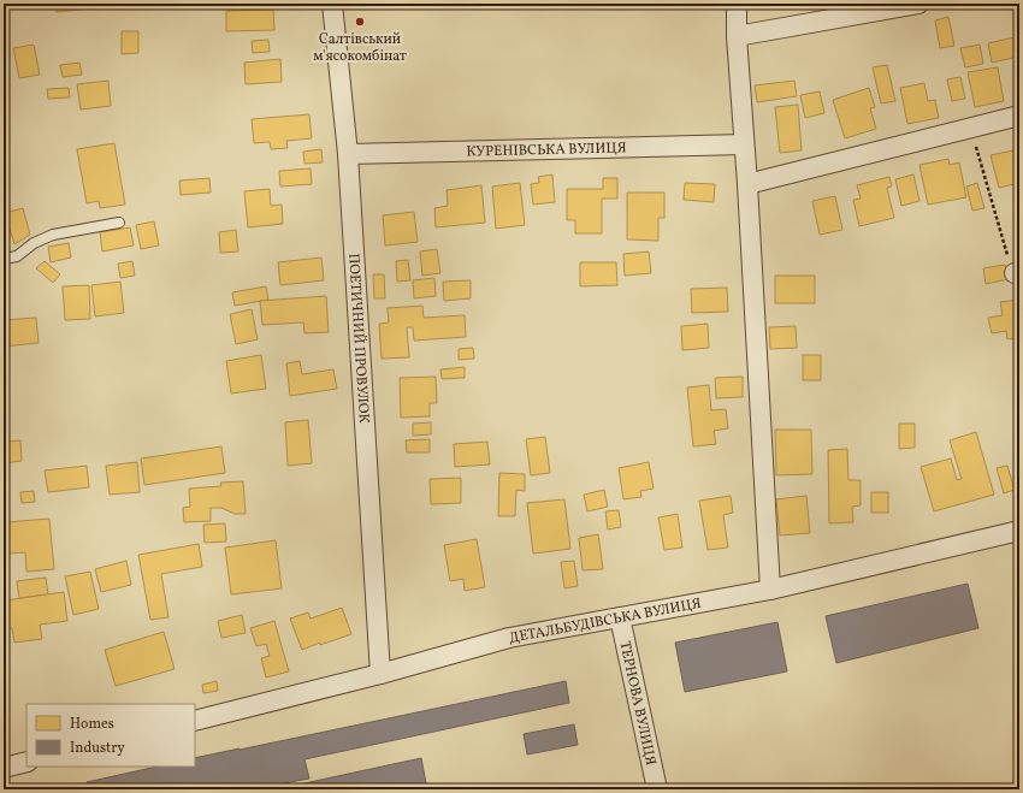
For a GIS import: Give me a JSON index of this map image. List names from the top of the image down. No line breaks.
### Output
{"streets":{"street":["КУРЕНІВСЬКА ВУЛИЦЯ","ПОЕТИЧНИЙ ПРОВУЛОК","ДЕТАЛЬБУДІВСЬКА ВУЛИЦЯ","ТЕРНОВА ВУЛИЦЯ"]},"crossings":[["КУРЕНІВСЬКА ВУЛИЦЯ","ПОЕТИЧНИЙ ПРОВУЛОК"],["ПОЕТИЧНИЙ ПРОВУЛОК","ДЕТАЛЬБУДІВСЬКА ВУЛИЦЯ"],["ДЕТАЛЬБУДІВСЬКА ВУЛИЦЯ","ТЕРНОВА ВУЛИЦЯ"]],"places":["Салтівський м'ясокомбінат"],"legend":["Homes","Industry"]}
